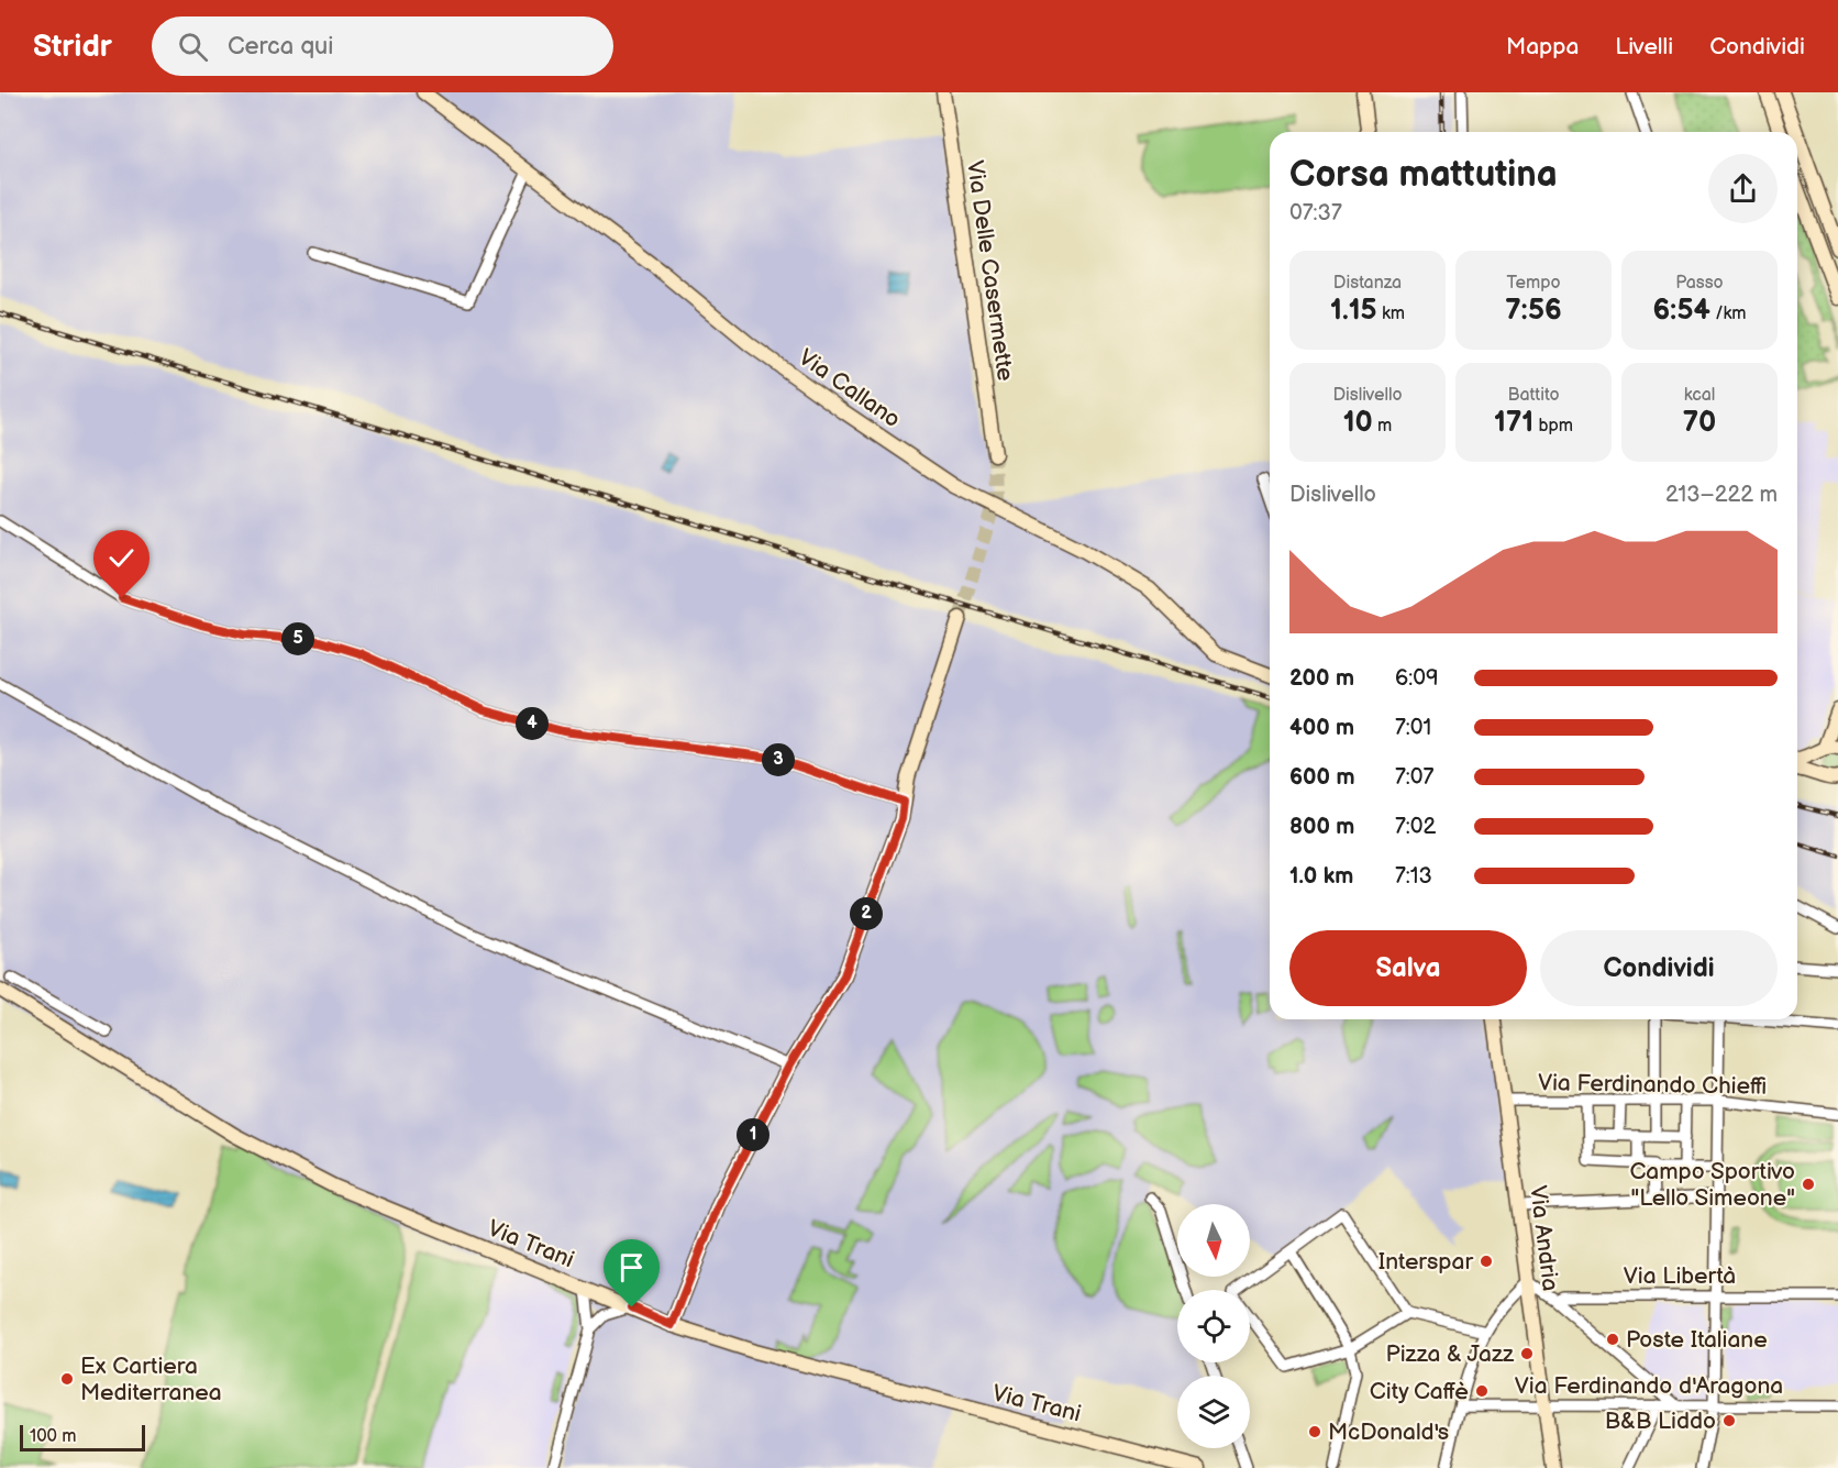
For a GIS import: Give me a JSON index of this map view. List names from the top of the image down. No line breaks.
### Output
{"streets":{"main road":["Via Delle Casermette","Via Callano","Via Andria","Via Trani"],"street":["Via Ferdinando Chieffi","Via Libertà","Via Ferdinando d'Aragona"]},"crossings":[["Via Ferdinando Chieffi","Via Andria"],["Via Andria","Via Ferdinando d'Aragona"]],"places":["Campo Sportivo \"Lello Simeone\"","Interspar","Poste Italiane","Pizza & Jazz","Ex Cartiera Mediterranea","City Caffè","B&B Liddo","McDonald's"],"scale_bar":"100 m","north":"bottom","page":{"header":"Stridr","search":"Cerca qui","nav":["Mappa","Livelli","Condividi"],"heading":["Corsa mattutina","07:37"],"stats":[["Distanza","1.15 km"],["Tempo","7:56"],["Passo","6:54 /km"],["Dislivello","10 m"],["Battito","171 bpm"],["kcal","70"]],"chart":["Dislivello","213–222 m"],"pins":["5","4","3","2","1"],"list":[{"name":"200 m","note":"6:09"},{"name":"400 m","note":"7:01"},{"name":"600 m","note":"7:07"},{"name":"800 m","note":"7:02"},{"name":"1.0 km","note":"7:13"}],"buttons":["Salva","Condividi"],"scale":"100 m"}}
